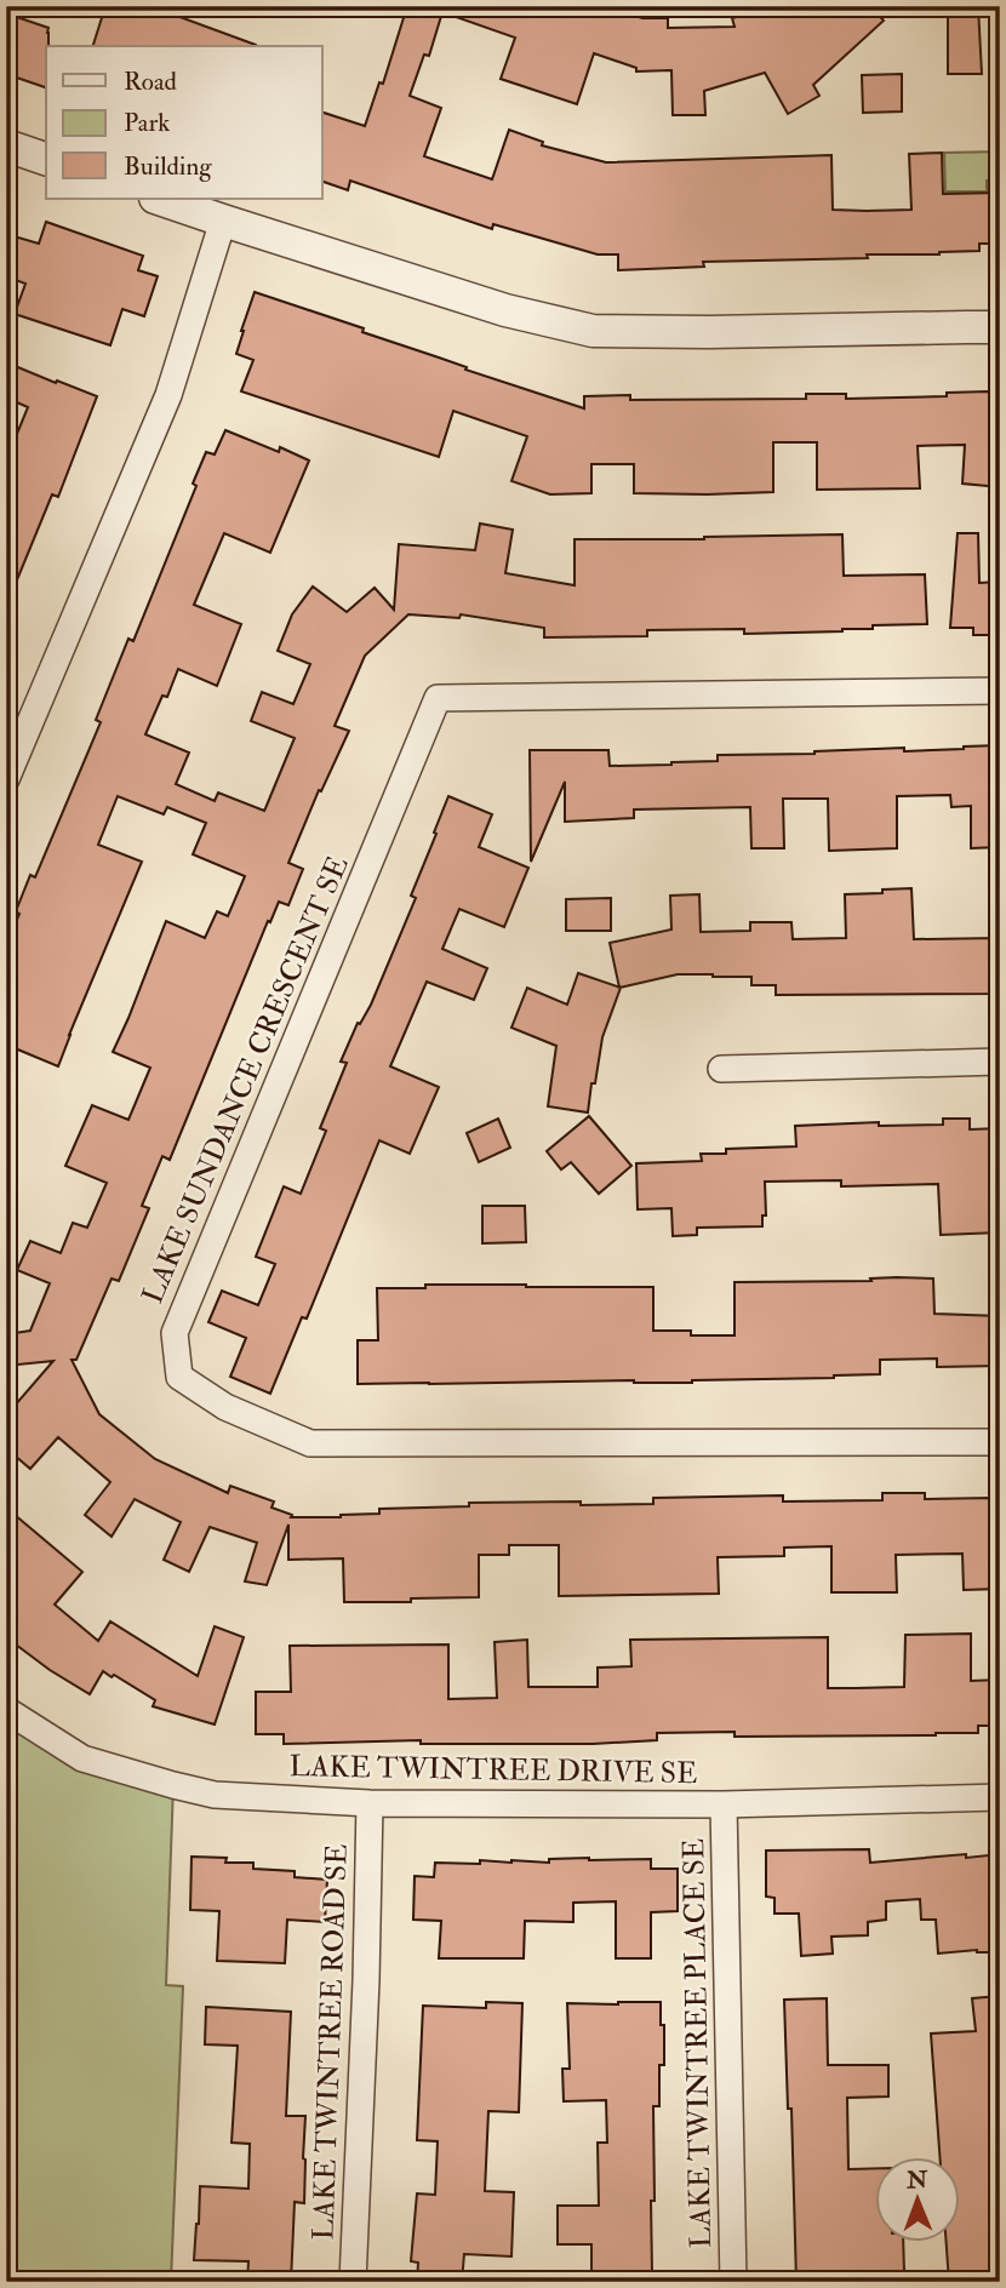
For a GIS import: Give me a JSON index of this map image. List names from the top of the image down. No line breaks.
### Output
{"streets":{"street":["LAKE SUNDANCE CRESCENT SE","LAKE TWINTREE DRIVE SE","LAKE TWINTREE ROAD SE","LAKE TWINTREE PLACE SE"]},"crossings":[["LAKE TWINTREE DRIVE SE","LAKE TWINTREE ROAD SE"],["LAKE TWINTREE DRIVE SE","LAKE TWINTREE PLACE SE"]],"legend":["Road","Park","Building"],"north":"top"}
